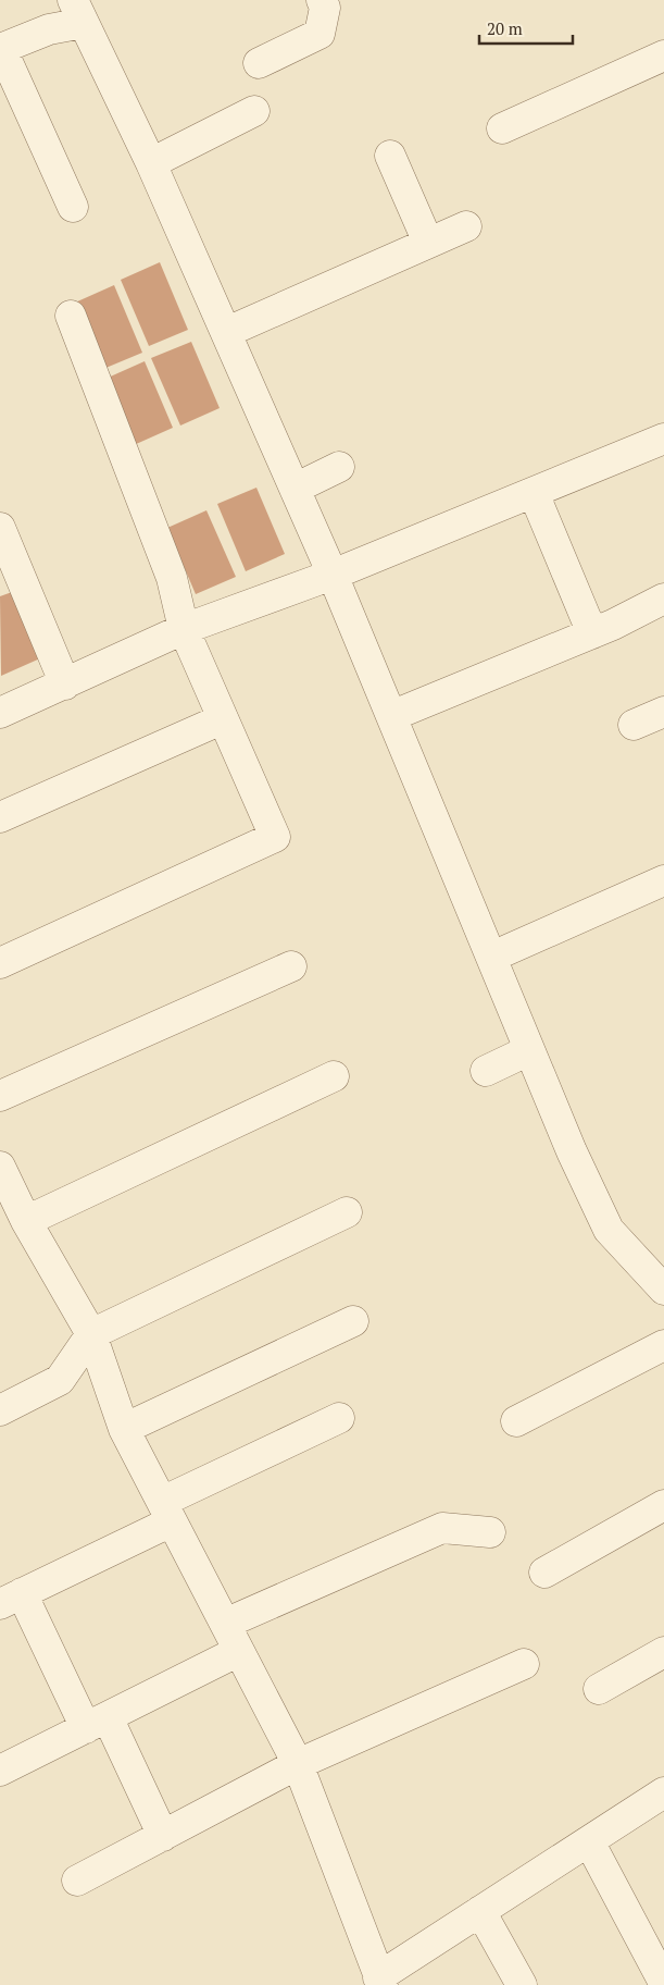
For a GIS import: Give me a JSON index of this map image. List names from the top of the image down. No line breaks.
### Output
{"scale_bar":"20 m"}
